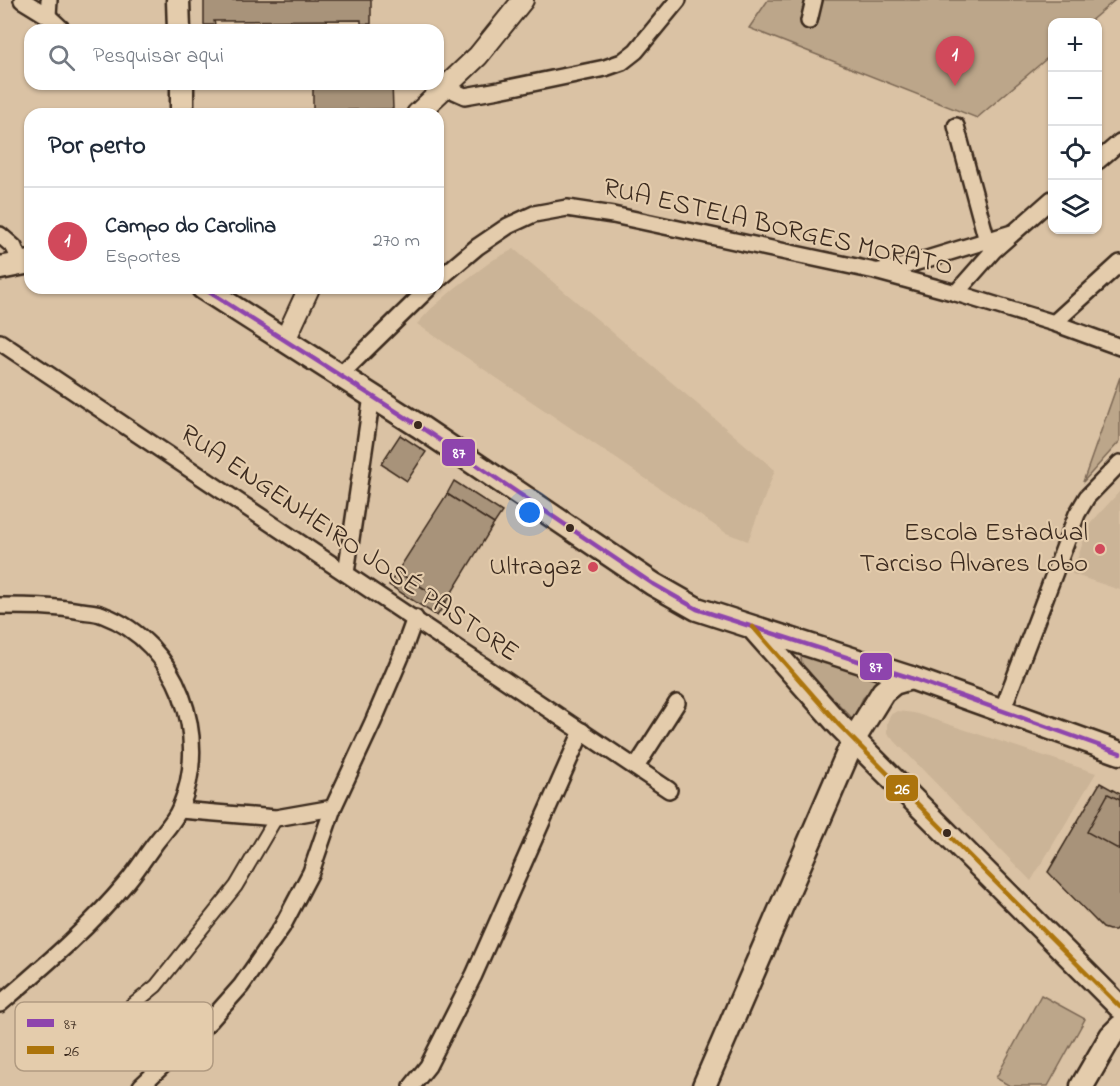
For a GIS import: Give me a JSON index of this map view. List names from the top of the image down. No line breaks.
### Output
{"streets":{"street":["RUA ESTELA BORGES MORATO","RUA ENGENHEIRO JOSÉ PASTORE"]},"places":["Escola Estadual Tarciso Alvares Lobo","Ultragaz"],"lines":["transit line 87","transit line 26"],"legend":["87","26"],"page":{"map_buttons":["+","−"],"search":"Pesquisar aqui","pins":"1","heading":"Por perto","list":[{"mark":"1","name":"Campo do Carolina","note":"Esportes","value":"270 m"}]}}
